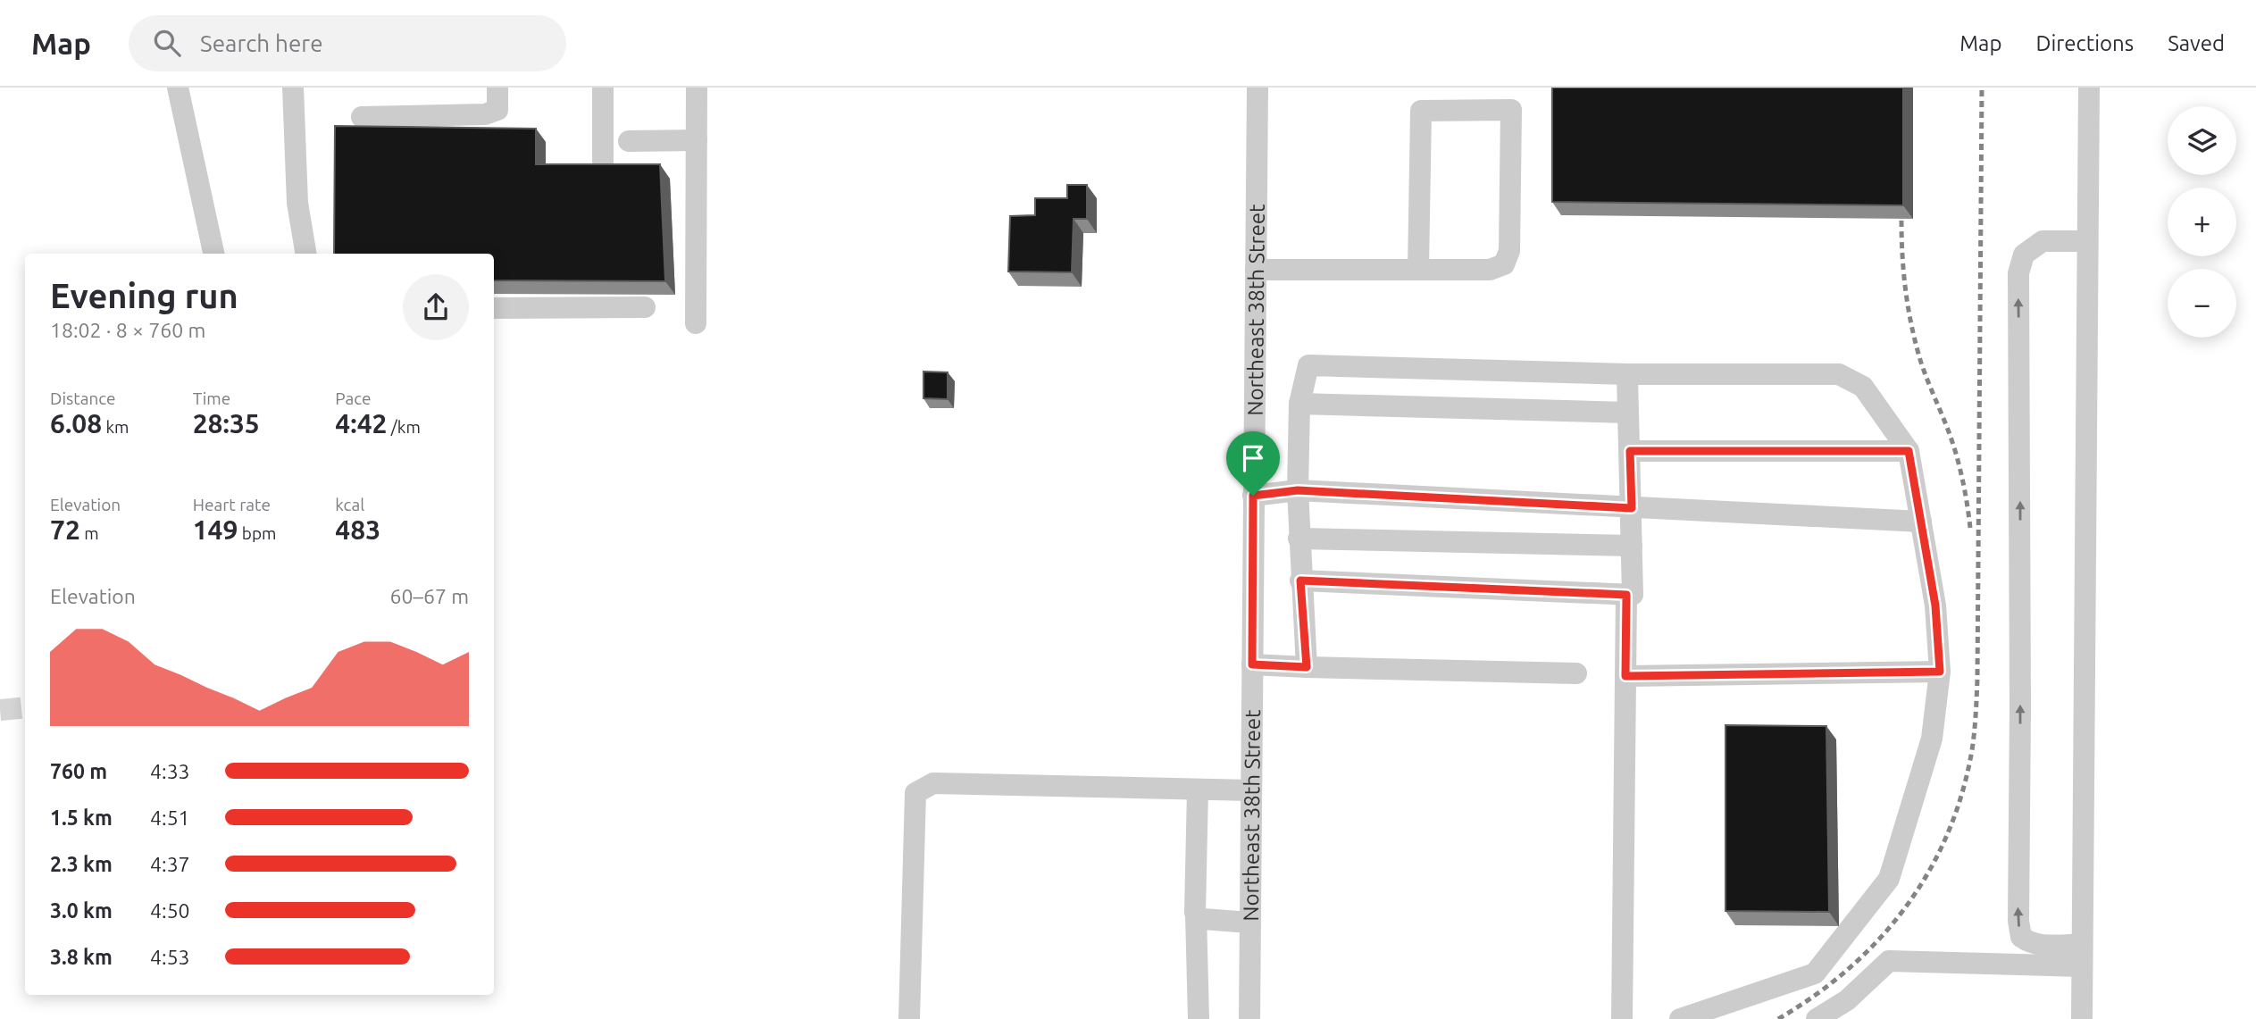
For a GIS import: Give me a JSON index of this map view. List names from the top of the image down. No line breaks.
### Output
{"streets":{"street":["Northeast 38th Street"]},"page":{"header":"Map","search":"Search here","nav":["Map","Directions","Saved"],"map_buttons":["+","−"],"heading":["Evening run","18:02 · 8 × 760 m"],"stats":[["Distance","6.08 km"],["Time","28:35"],["Pace","4:42 /km"],["Elevation","72 m"],["Heart rate","149 bpm"],["kcal","483"]],"chart":["Elevation","60–67 m"],"list":[{"name":"760 m","note":"4:33"},{"name":"1.5 km","note":"4:51"},{"name":"2.3 km","note":"4:37"},{"name":"3.0 km","note":"4:50"},{"name":"3.8 km","note":"4:53"}]}}
